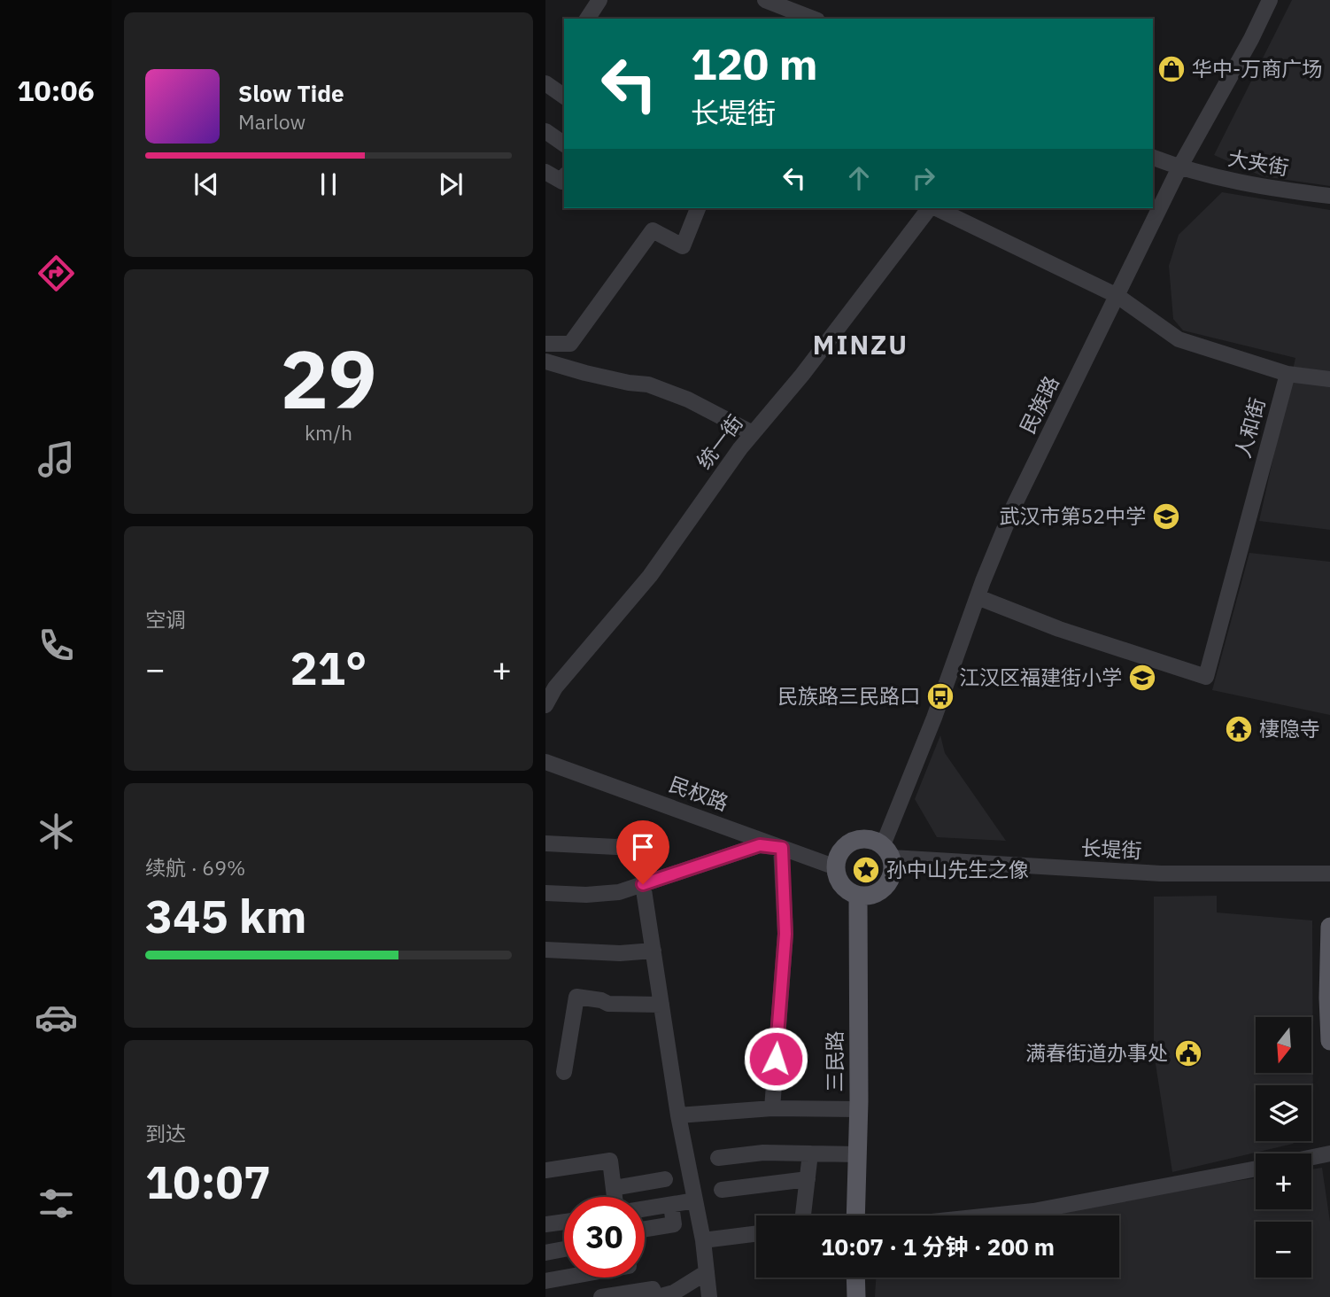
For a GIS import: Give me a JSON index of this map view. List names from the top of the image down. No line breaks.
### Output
{"streets":{"main road":["三民路"],"street":["大夹街","民族路","人和街","统一街","民权路","长堤街"]},"crossings":[["大夹街","民族路"],["民族路","人和街"],["民族路","民权路"],["民族路","长堤街"],["民族路","三民路"],["民权路","长堤街"],["民权路","三民路"],["长堤街","三民路"]],"districts":["MINZU"],"places":{"shop":["华中-万商广场"],"school or university":["武汉市第52中学","江汉区福建街小学"],"bus stop":["民族路三民路口"],"temple":["棲隐寺"],"place":["孙中山先生之像"],"public building":["满春街道办事处"]},"north":"bottom","page":{"tabs":"10:06","turn":["120 m","长堤街"],"song":["Slow Tide","Marlow"],"tile":[["29","km/h"],"空调",["续航 · 69%","345 km"],["到达","10:07"]],"heat":["−","21°","+"],"map_buttons":["+","−"],"limit":"30","trip":"10:07 · 1 分钟 · 200 m"}}
